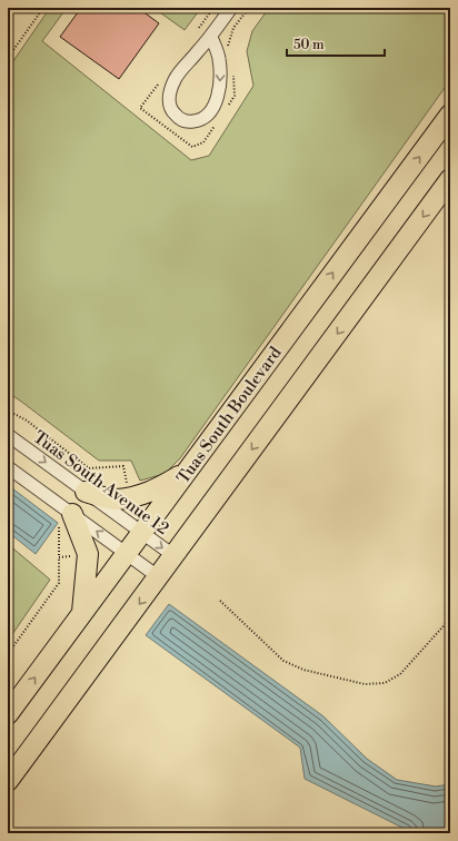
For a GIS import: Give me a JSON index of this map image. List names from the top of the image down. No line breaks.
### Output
{"streets":{"main road":["Tuas South Boulevard"],"street":["Tuas South Avenue 12"]},"crossings":[["Tuas South Boulevard","Tuas South Avenue 12"]],"scale_bar":"50 m"}
